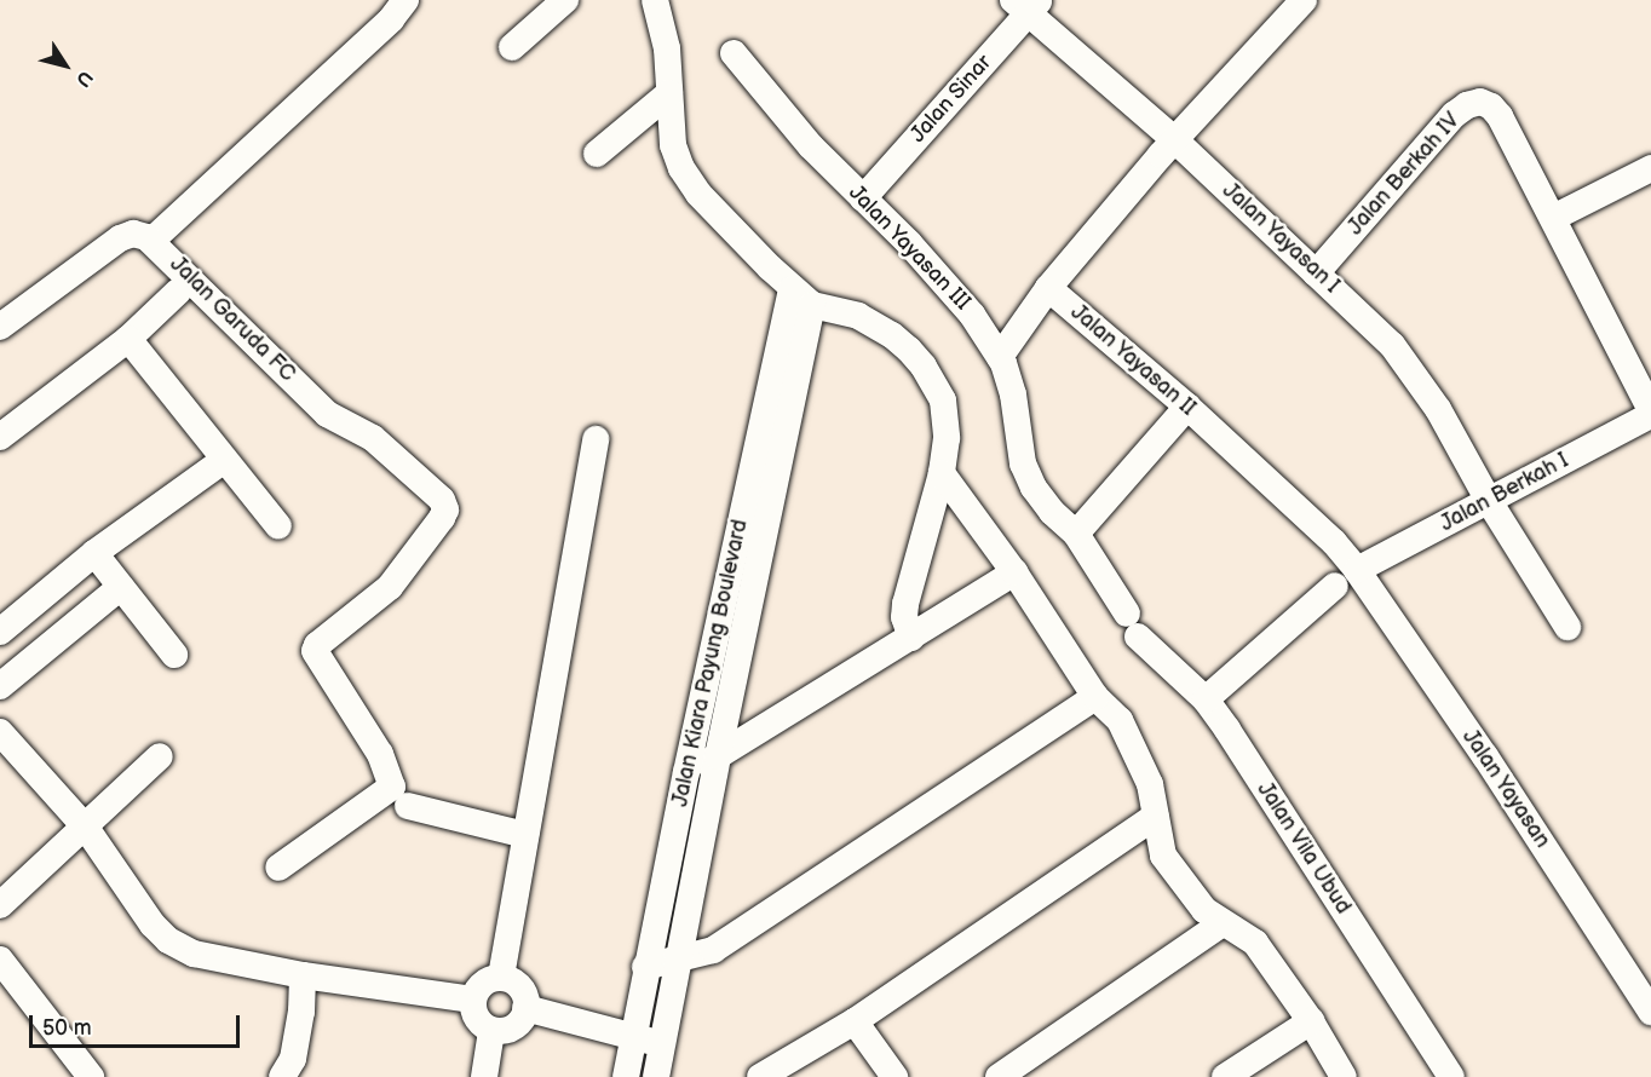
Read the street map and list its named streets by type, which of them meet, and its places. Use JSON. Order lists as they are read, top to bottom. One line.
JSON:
{"streets":{"street":["Jalan Sinar","Jalan Berkah IV","Jalan Yayasan I","Jalan Yayasan III","Jalan Garuda FC","Jalan Yayasan II","Jalan Berkah I","Jalan Kiara Payung Boulevard","Jalan Yayasan","Jalan Vila Ubud"]},"crossings":[["Jalan Sinar","Jalan Yayasan I"],["Jalan Sinar","Jalan Yayasan III"],["Jalan Berkah IV","Jalan Yayasan I"],["Jalan Yayasan I","Jalan Yayasan II"],["Jalan Yayasan I","Jalan Berkah I"],["Jalan Yayasan III","Jalan Vila Ubud"],["Jalan Yayasan II","Jalan Berkah I"],["Jalan Yayasan II","Jalan Yayasan"],["Jalan Berkah I","Jalan Yayasan"]],"scale_bar":"50 m","north":"bottom right"}
